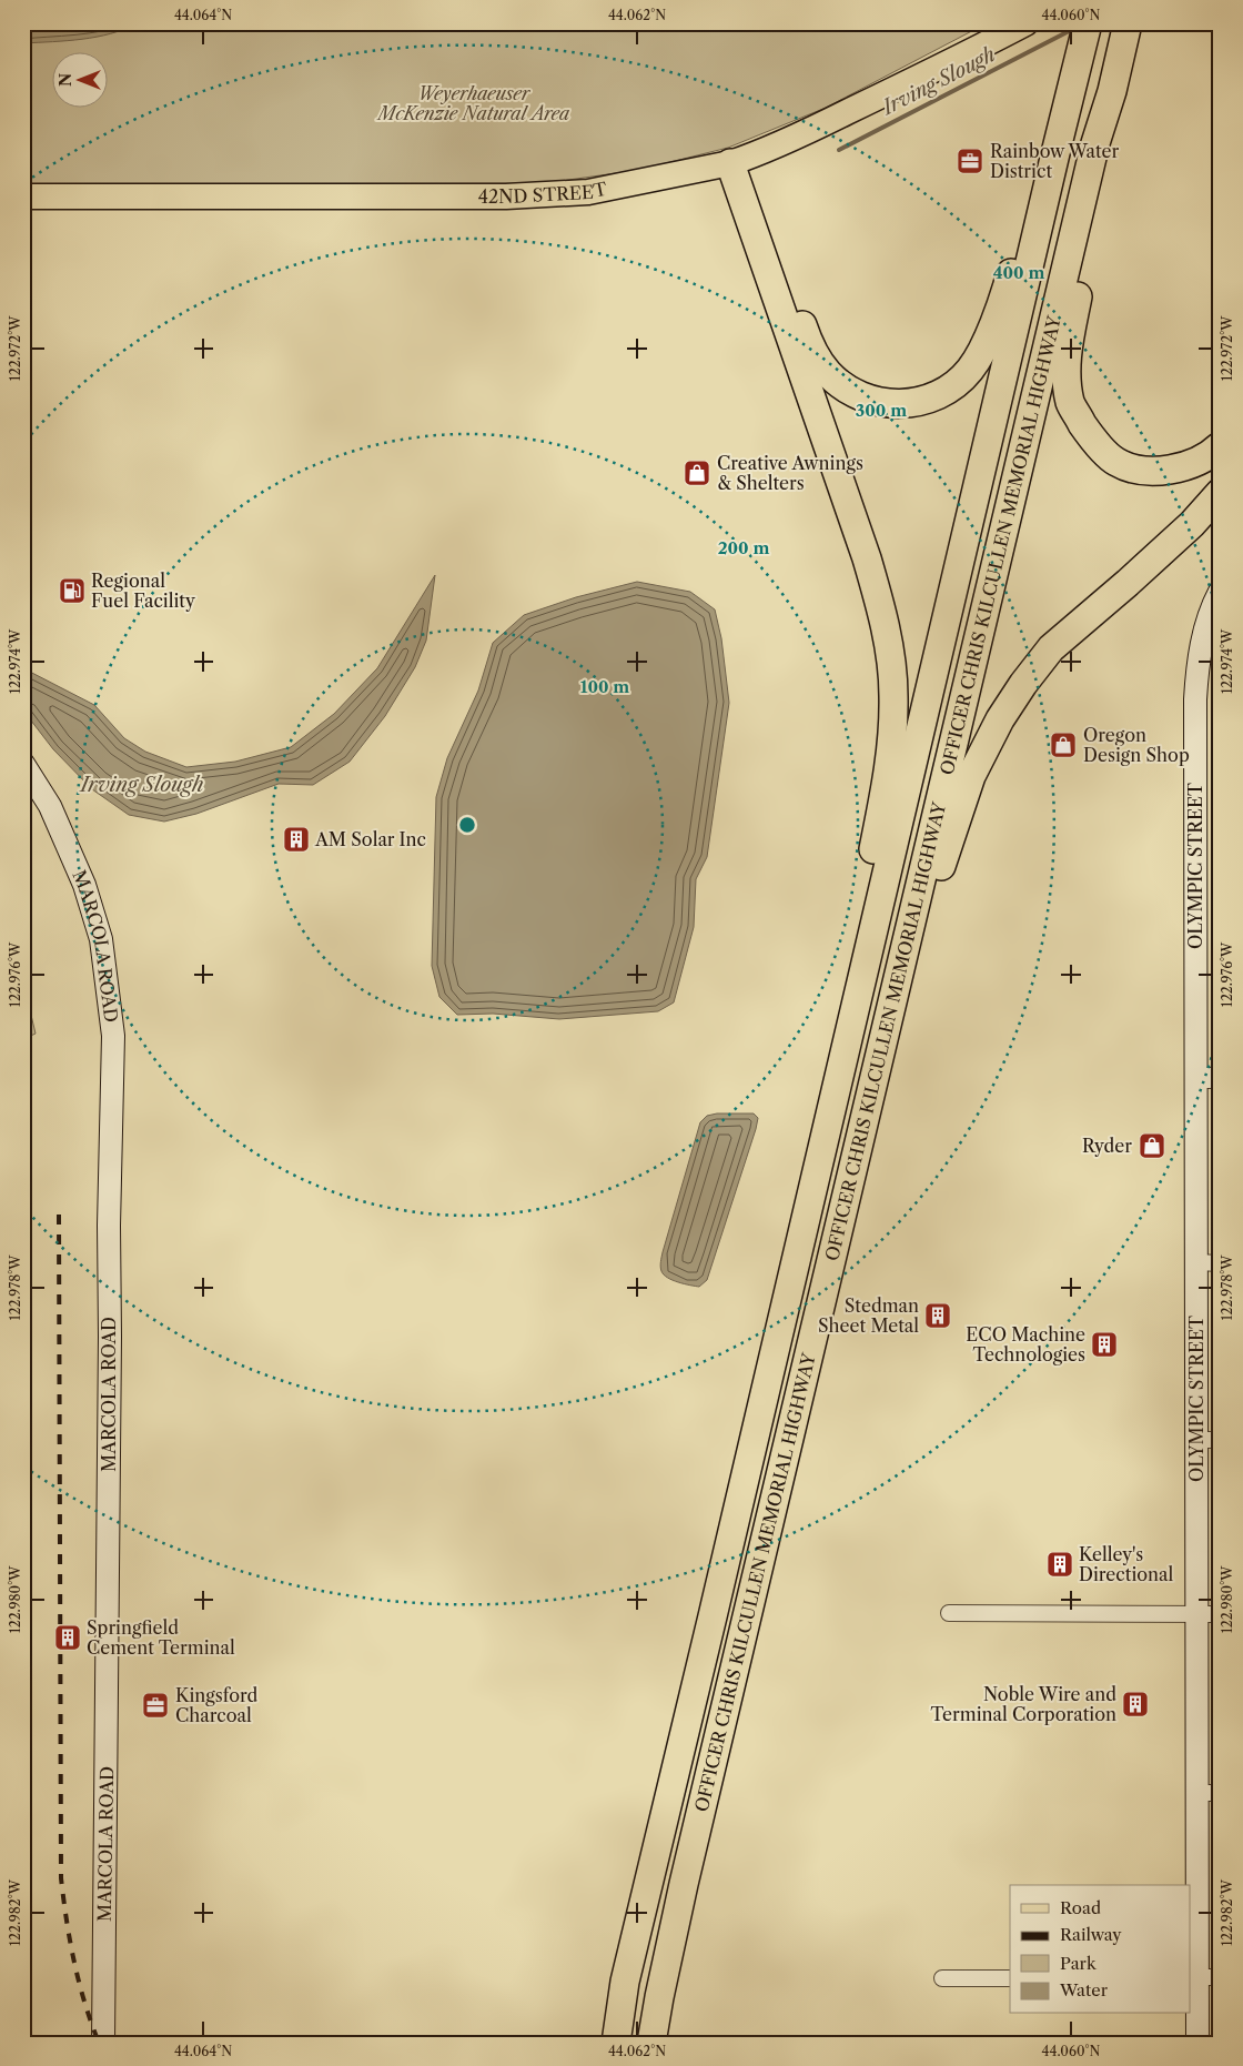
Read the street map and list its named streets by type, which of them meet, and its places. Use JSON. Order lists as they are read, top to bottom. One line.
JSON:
{"streets":{"highway":["OFFICER CHRIS KILCULLEN MEMORIAL HIGHWAY"],"main road":["42ND STREET","OLYMPIC STREET","MARCOLA ROAD"]},"water":["Irving Slough"],"parks":["Weyerhaeuser McKenzie Natural Area"],"places":{"office":["Rainbow Water District","Kingsford Charcoal"],"shop":["Creative Awnings & Shelters","Oregon Design Shop","Ryder"],"fuel station":["Regional Fuel Facility"],"building":["AM Solar Inc","Stedman Sheet Metal","ECO Machine Technologies","Kelley's Directional","Springfield Cement Terminal","Noble Wire and Terminal Corporation"]},"legend":["Road","Railway","Park","Water"],"north":"left","coordinates":["44.064°N","44.062°N","44.060°N","122.972°W","122.974°W","122.976°W","122.978°W","122.980°W","122.982°W"],"rings":["400 m","300 m","200 m","100 m"]}
